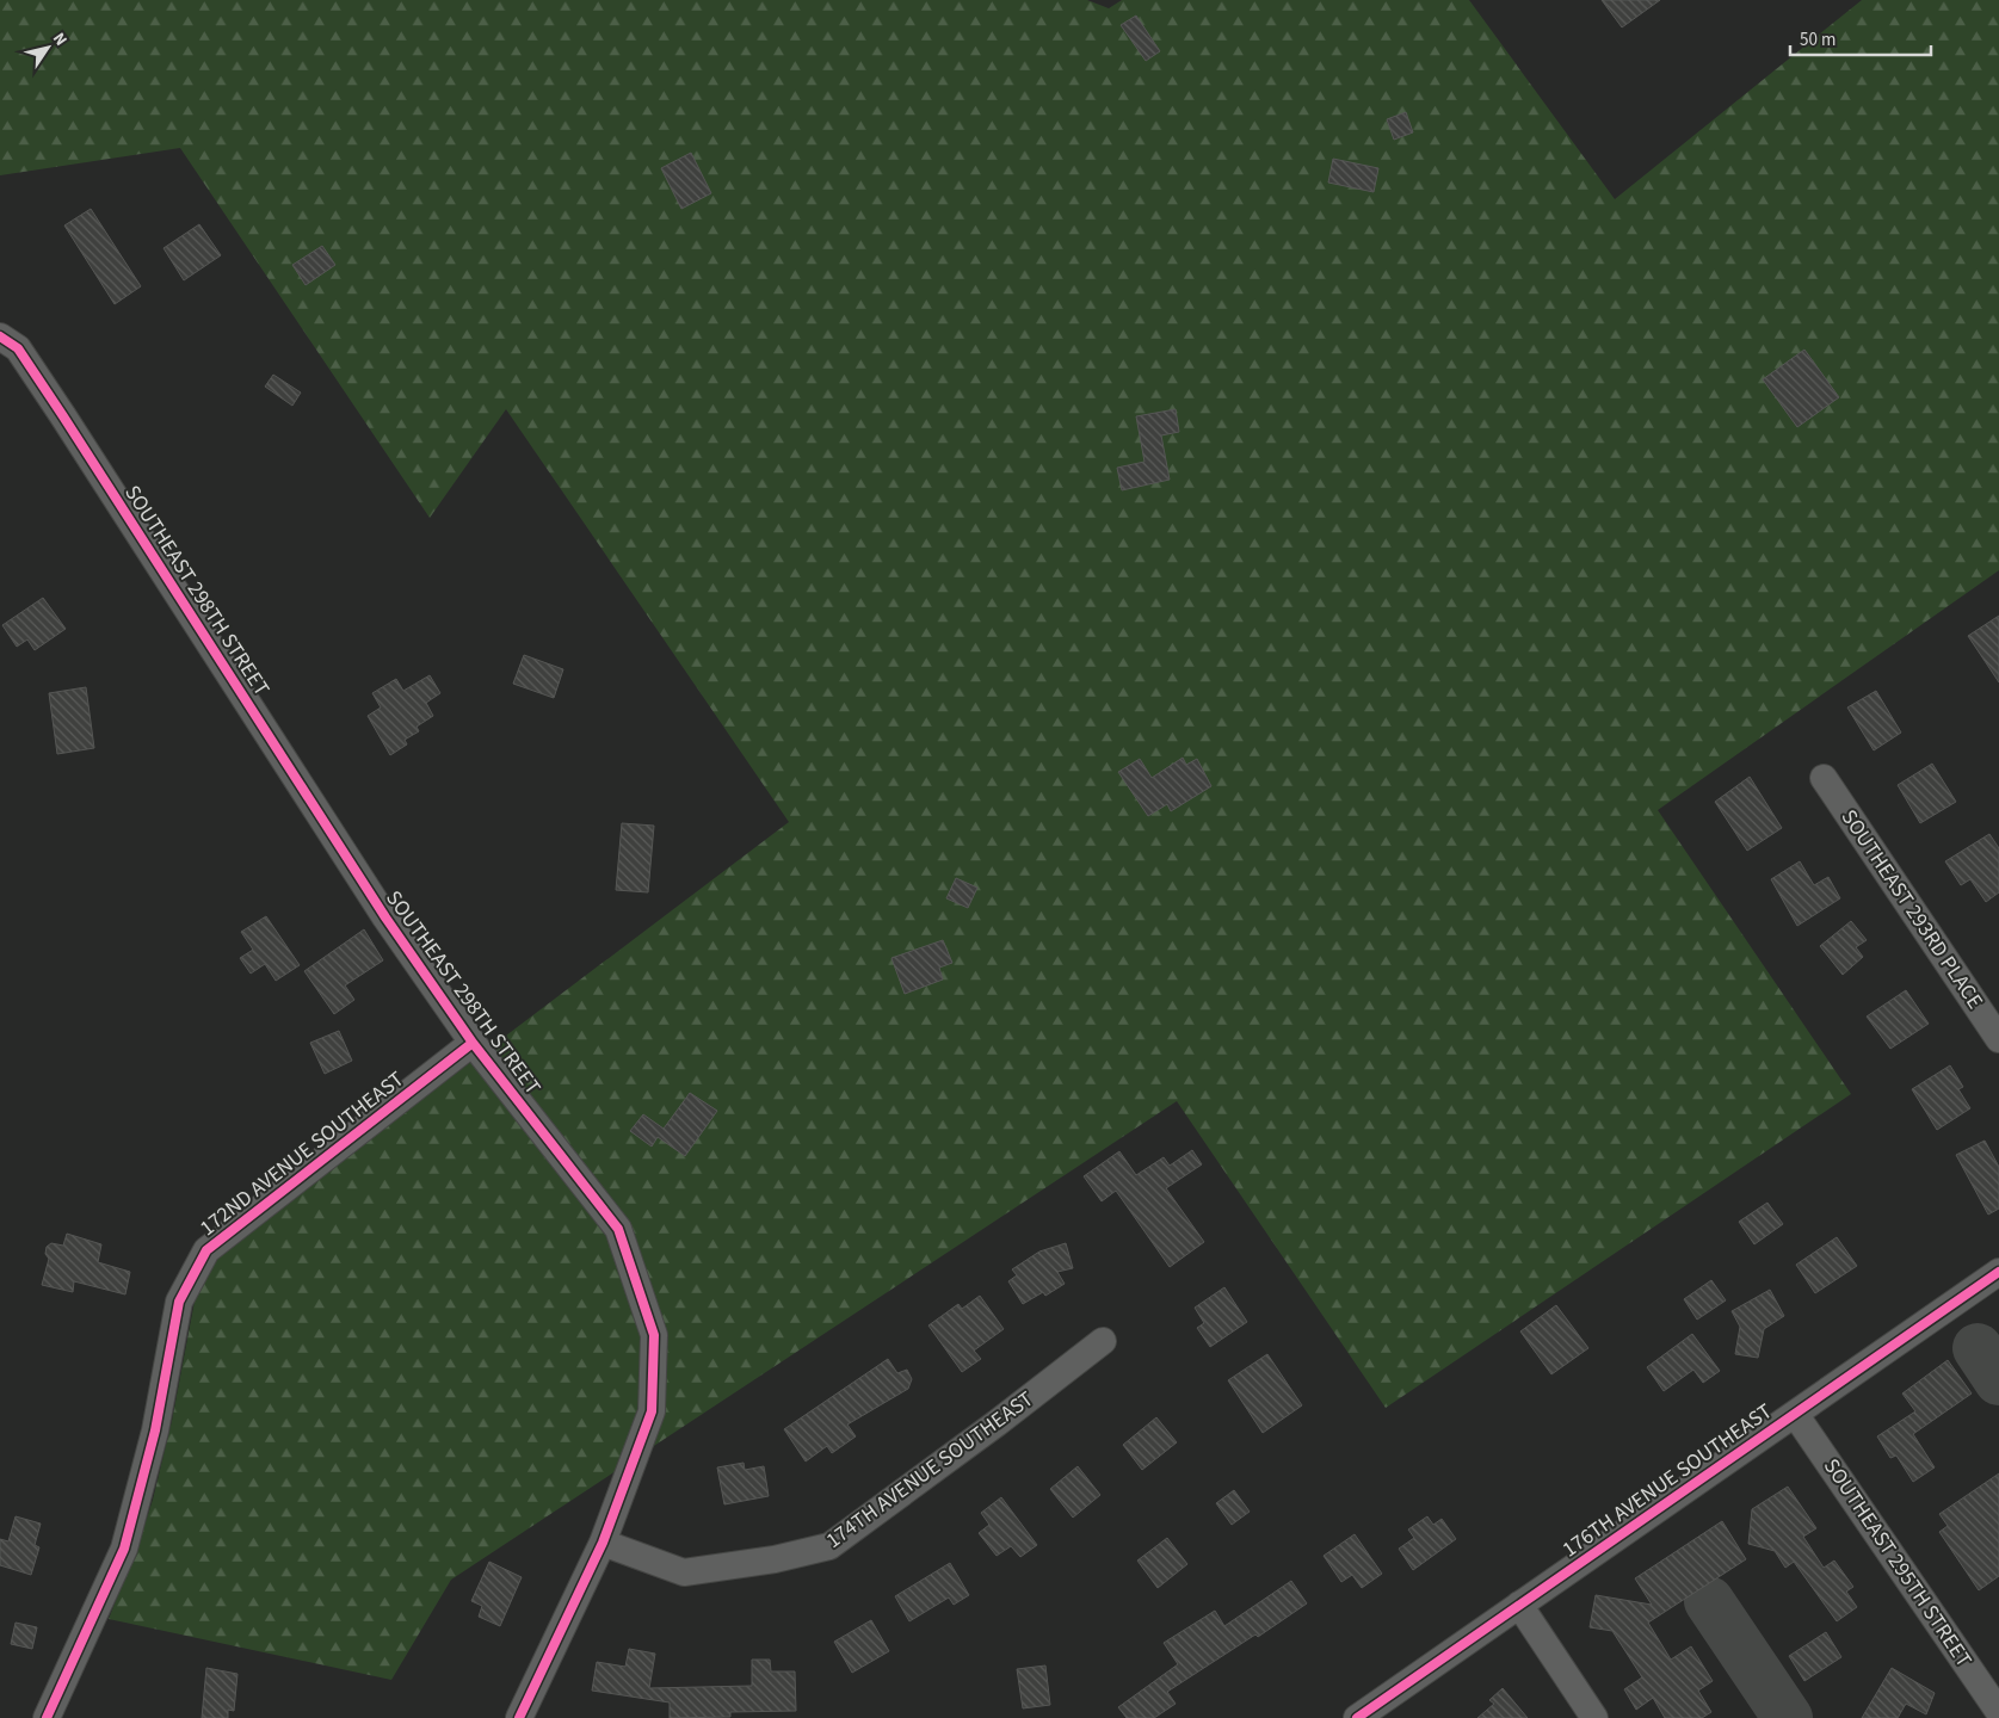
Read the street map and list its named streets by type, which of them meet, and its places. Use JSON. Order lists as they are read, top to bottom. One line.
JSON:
{"streets":{"street":["SOUTHEAST 298TH STREET","SOUTHEAST 293RD PLACE","172ND AVENUE SOUTHEAST","174TH AVENUE SOUTHEAST","176TH AVENUE SOUTHEAST","SOUTHEAST 295TH STREET"]},"crossings":[["SOUTHEAST 298TH STREET","172ND AVENUE SOUTHEAST"],["SOUTHEAST 298TH STREET","174TH AVENUE SOUTHEAST"],["176TH AVENUE SOUTHEAST","SOUTHEAST 295TH STREET"]],"scale_bar":"50 m","north":"top right"}
